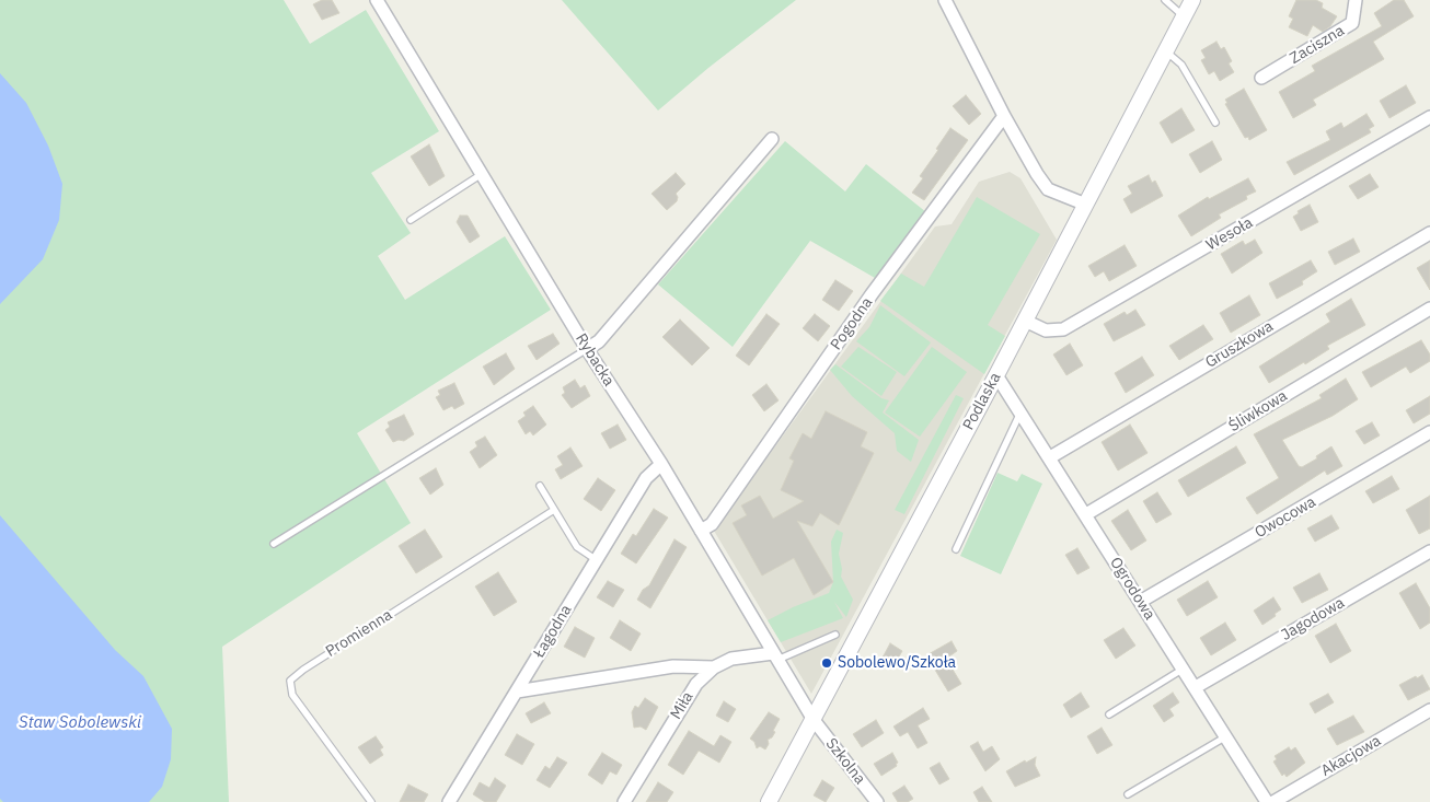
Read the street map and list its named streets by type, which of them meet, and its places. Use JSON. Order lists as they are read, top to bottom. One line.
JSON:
{"streets":{"street":["Zaciszna","Wesoła","Pogodna","Gruszkowa","Rybacka","Podlaska","Śliwkowa","Owocowa","Ogrodowa","Jagodowa","Łagodna","Miła","Akacjowa","Szkolna"],"lane":["Promienna"]},"crossings":[["Wesoła","Podlaska"],["Pogodna","Rybacka"],["Gruszkowa","Ogrodowa"],["Rybacka","Podlaska"],["Rybacka","Łagodna"],["Rybacka","Miła"],["Rybacka","Szkolna"],["Podlaska","Ogrodowa"],["Podlaska","Szkolna"],["Śliwkowa","Ogrodowa"],["Owocowa","Ogrodowa"],["Ogrodowa","Jagodowa"]],"water":["Staw Sobolewski"],"places":["Sobolewo/Szkoła"]}
